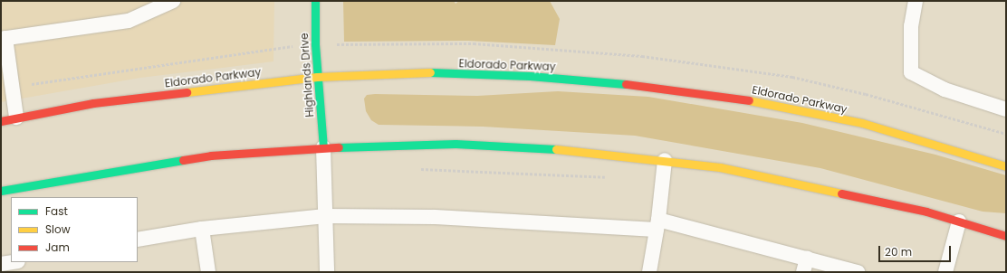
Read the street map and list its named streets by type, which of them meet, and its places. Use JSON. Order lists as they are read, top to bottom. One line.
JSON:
{"streets":{"main road":["Eldorado Parkway","Highlands Drive"]},"crossings":[["Eldorado Parkway","Highlands Drive"]],"legend":["Fast","Slow","Jam"],"scale_bar":"20 m"}
